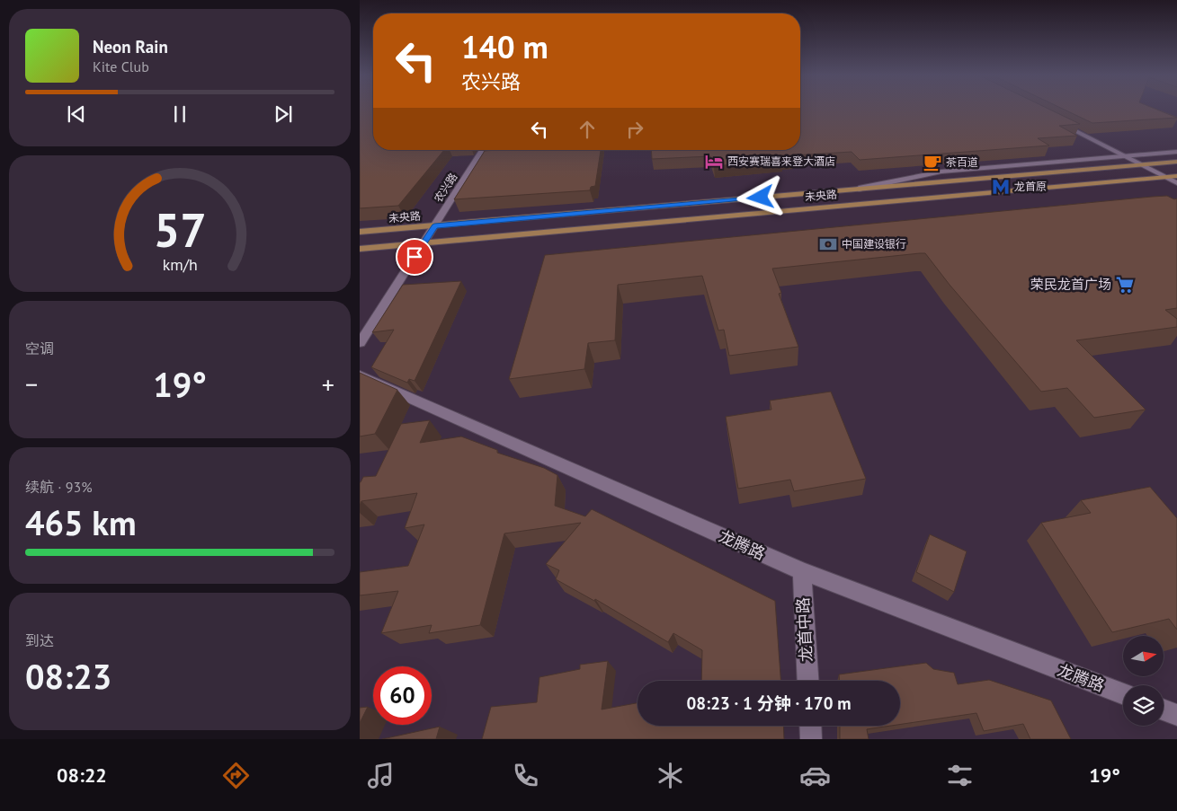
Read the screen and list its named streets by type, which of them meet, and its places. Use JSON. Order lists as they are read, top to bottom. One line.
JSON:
{"streets":{"main road":["未央路"],"street":["农兴路","龙腾路","龙首中路"]},"crossings":[["农兴路","未央路"],["龙腾路","龙首中路"]],"places":{"hotel":["西安赛瑞喜来登大酒店"],"cafe":["茶百道"],"metro station":["龙首原"],"bank":["中国建设银行"],"supermarket":["荣民龙首广场"]},"north":"right","page":{"turn":["140 m","农兴路"],"song":["Neon Rain","Kite Club"],"tile":["空调",["续航 · 93%","465 km"],["到达","08:23"]],"heat":["−","19°","+"],"limit":"60","trip":"08:23 · 1 分钟 · 170 m","tabs":["08:22","19°"],"gauge":["57","km/h"]}}
